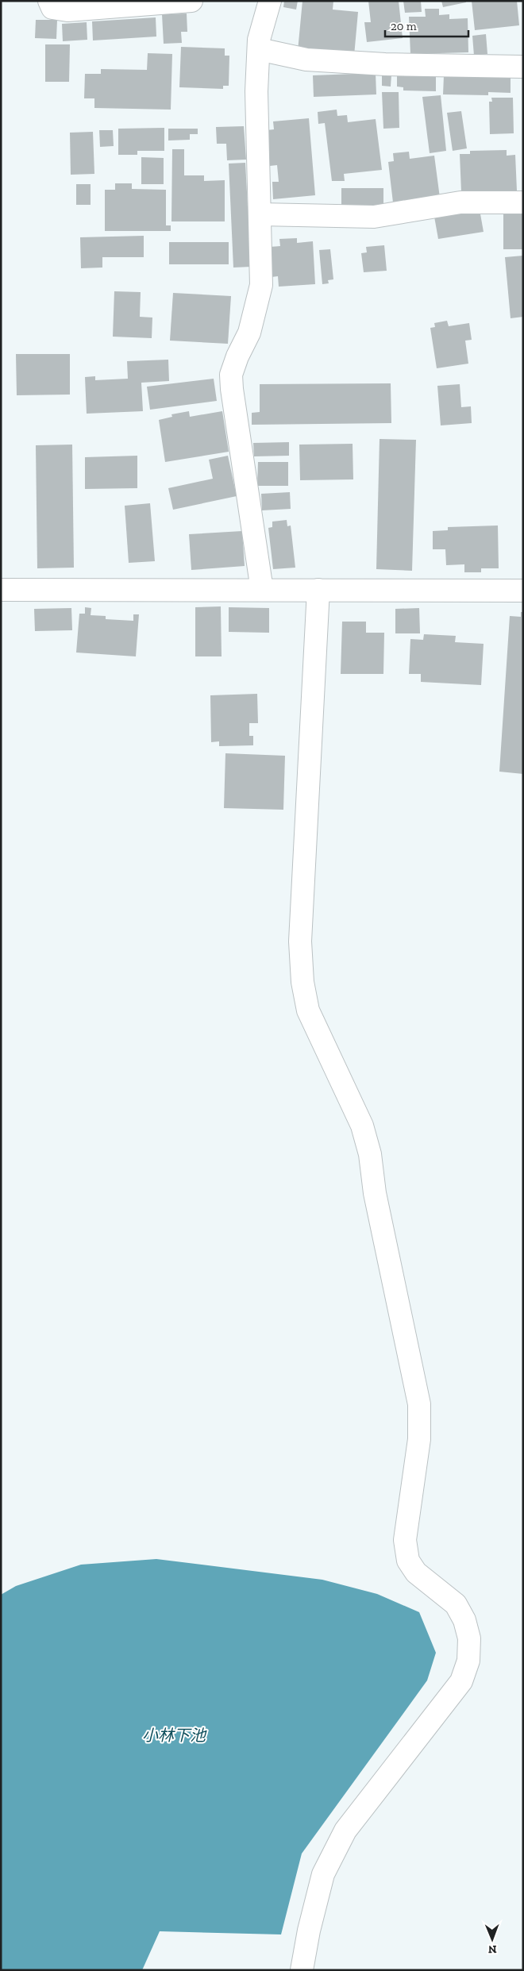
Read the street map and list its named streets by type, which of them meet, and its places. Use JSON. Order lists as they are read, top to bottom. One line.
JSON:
{"water":["小林下池"],"scale_bar":"20 m","north":"bottom"}
